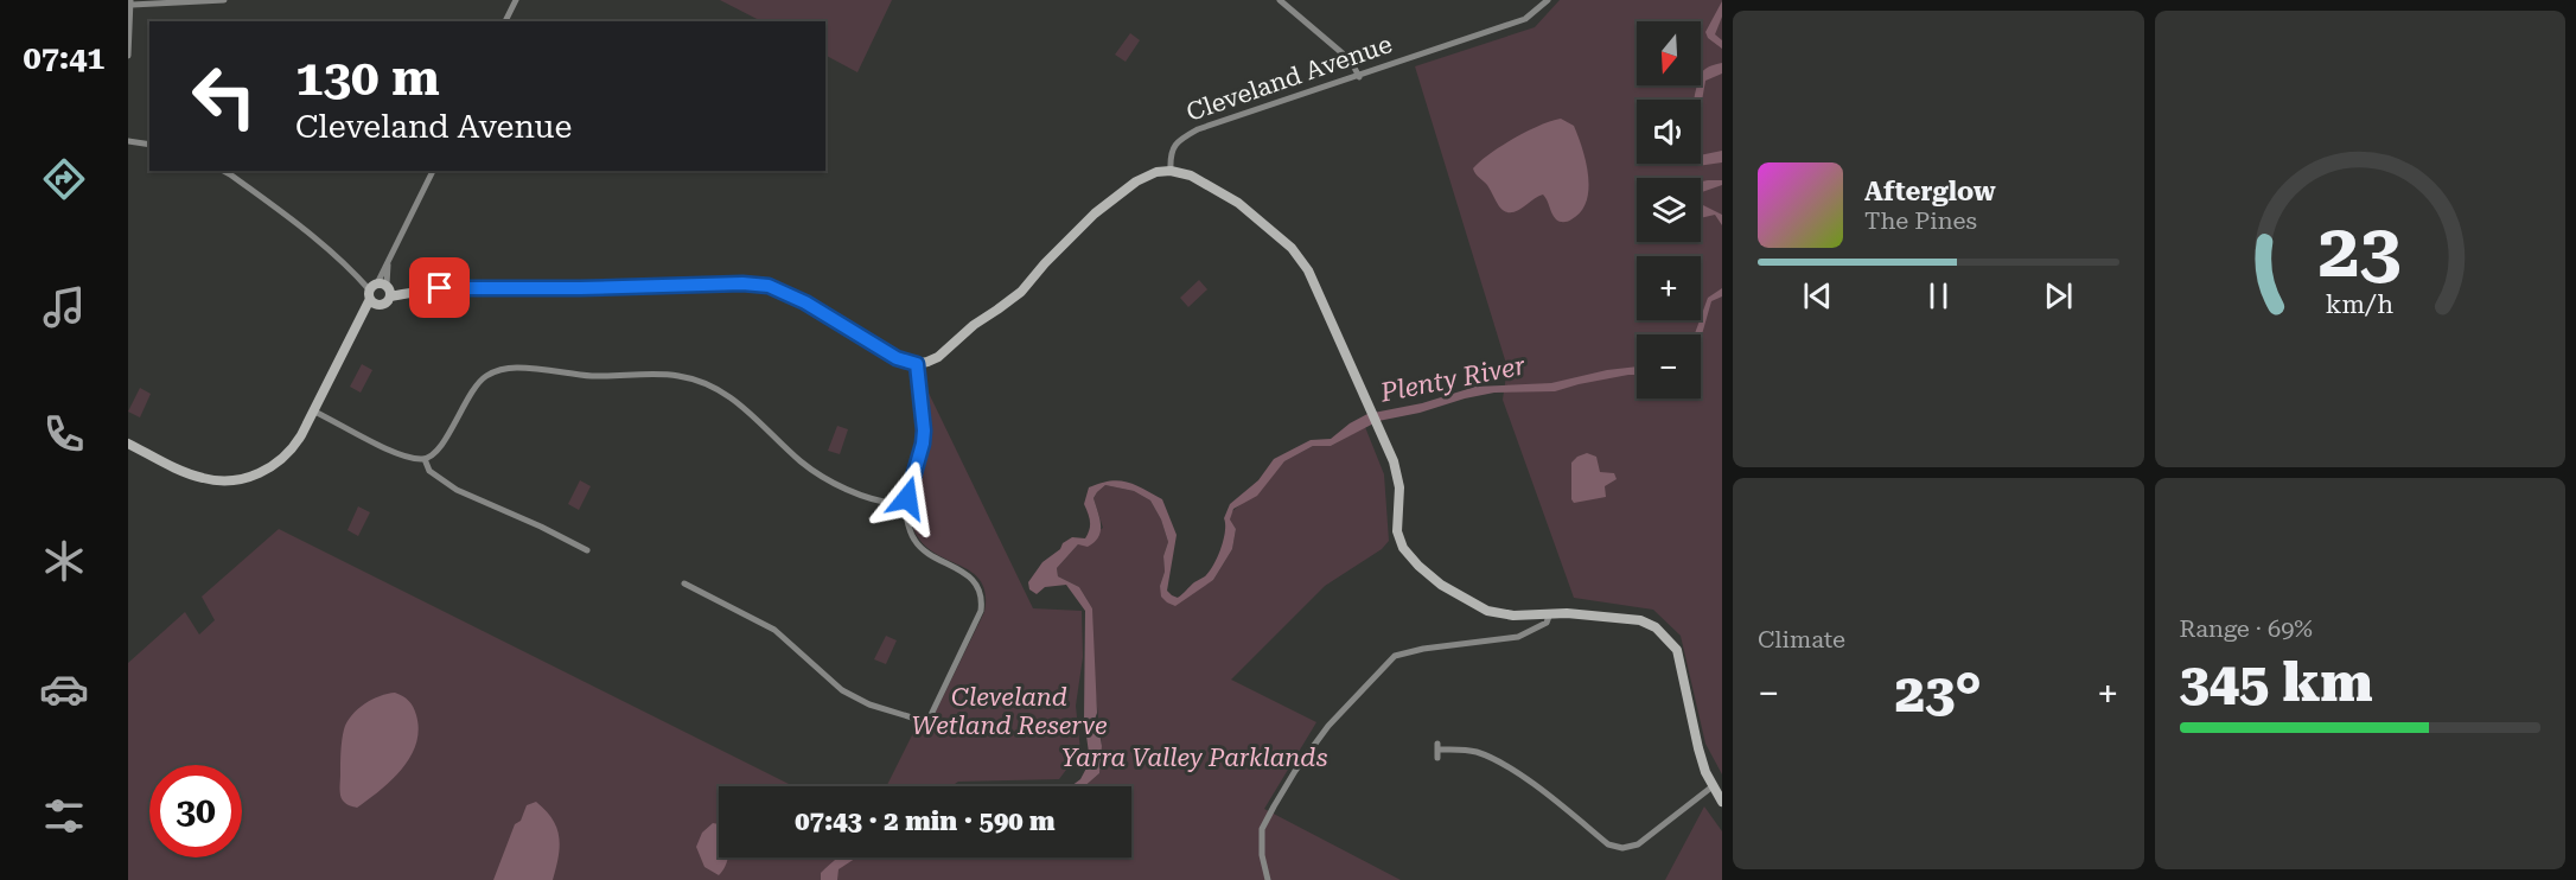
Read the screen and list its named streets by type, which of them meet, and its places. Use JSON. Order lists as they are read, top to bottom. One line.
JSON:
{"streets":{"street":["Cleveland Avenue"]},"water":["Plenty River"],"parks":["Cleveland Wetland Reserve","Yarra Valley Parklands"],"north":"bottom","page":{"tabs":"07:41","map_buttons":["+","−"],"turn":["130 m","Cleveland Avenue"],"song":["Afterglow","The Pines"],"tile":["Climate",["Range · 69%","345 km"]],"heat":["−","23°","+"],"limit":"30","trip":"07:43 · 2 min · 590 m","gauge":["23","km/h"]}}
